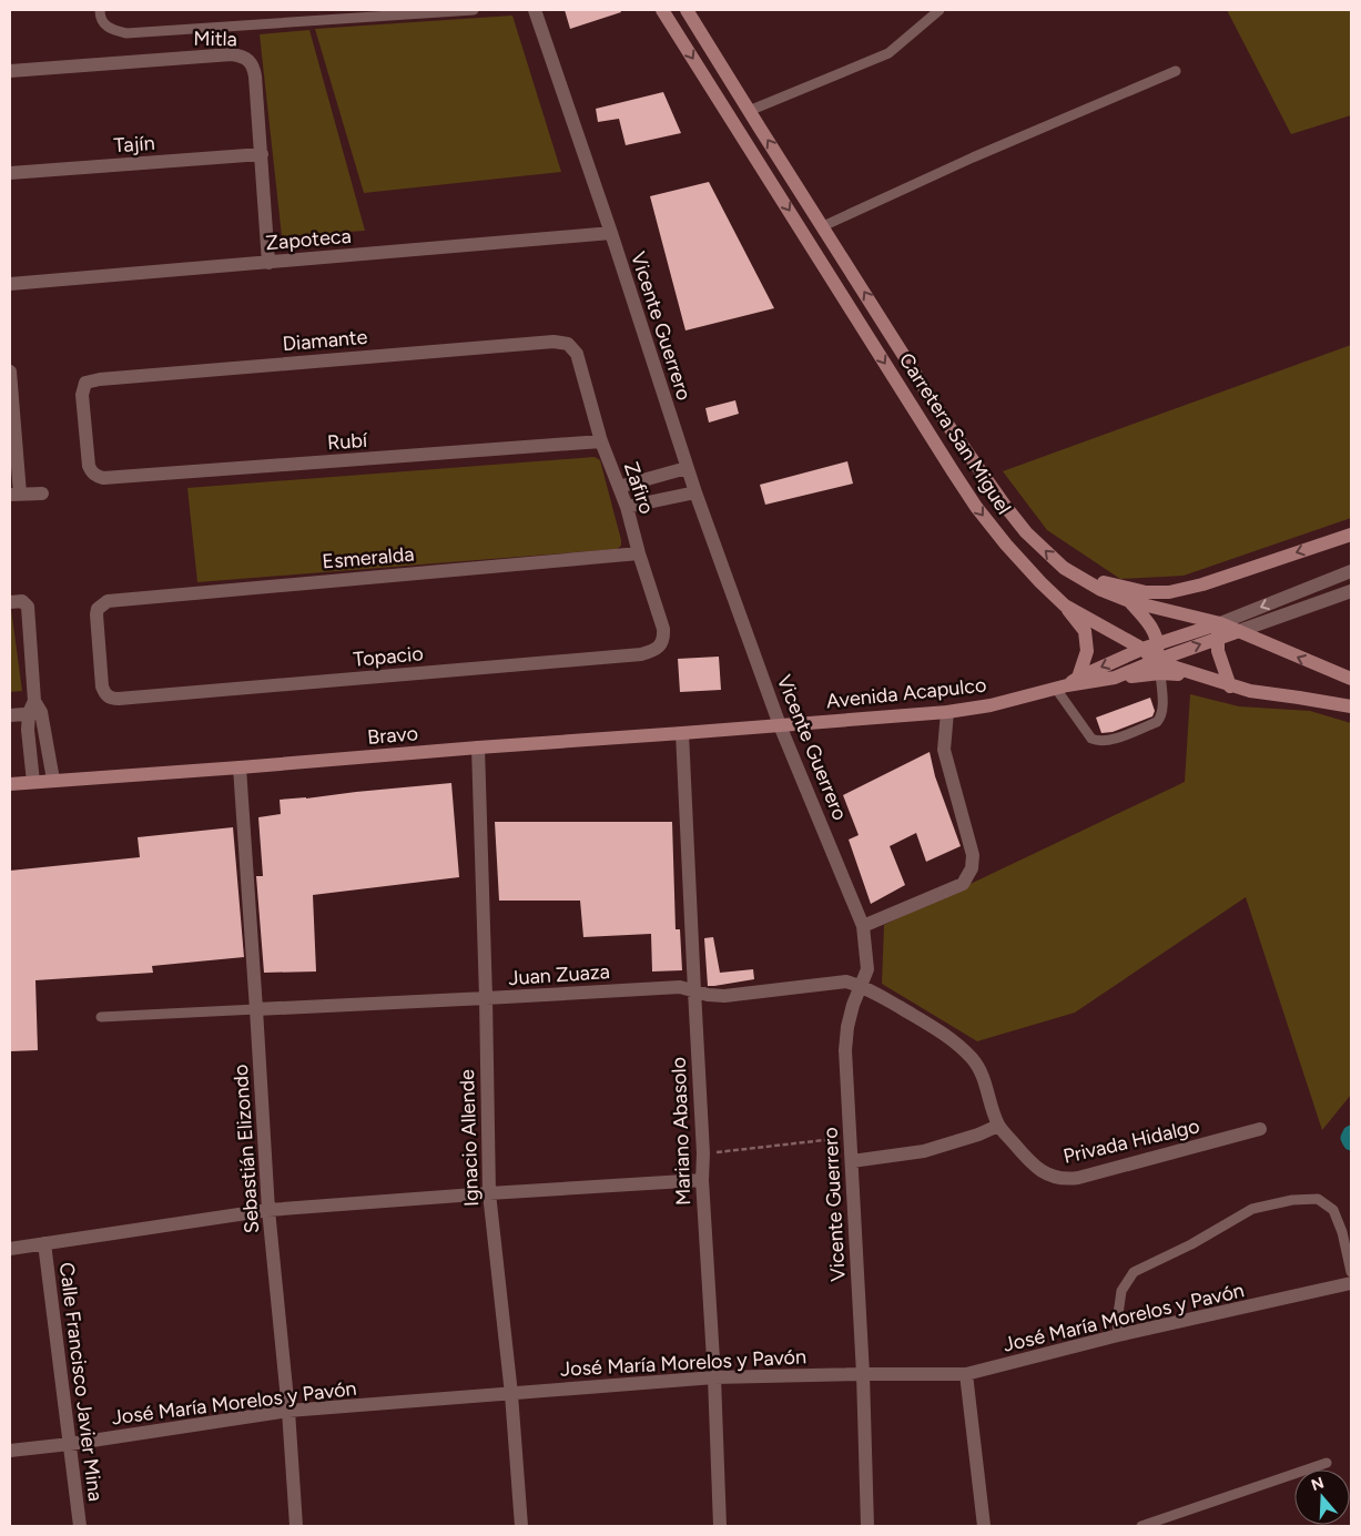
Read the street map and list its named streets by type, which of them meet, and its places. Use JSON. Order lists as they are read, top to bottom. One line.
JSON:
{"streets":{"main road":["Carretera San Miguel","Avenida Acapulco","Bravo"],"street":["Mitla","Tajín","Zapoteca","Vicente Guerrero","Diamante","Rubí","Zafiro","Esmeralda","Topacio","Juan Zuaza","Mariano Abasolo","Ignacio Allende","Privada Hidalgo","Sebastián Elizondo","José María Morelos y Pavón","Calle Francisco Javier Mina"]},"crossings":[["Mitla","Tajín"],["Mitla","Zapoteca"],["Zapoteca","Vicente Guerrero"],["Vicente Guerrero","Avenida Acapulco"],["Vicente Guerrero","Bravo"],["Vicente Guerrero","Juan Zuaza"],["Vicente Guerrero","José María Morelos y Pavón"],["Diamante","Rubí"],["Diamante","Zafiro"],["Carretera San Miguel","Avenida Acapulco"],["Rubí","Zafiro"],["Zafiro","Esmeralda"],["Zafiro","Topacio"],["Esmeralda","Topacio"],["Avenida Acapulco","Bravo"],["Bravo","Mariano Abasolo"],["Bravo","Ignacio Allende"],["Bravo","Sebastián Elizondo"],["Juan Zuaza","Mariano Abasolo"],["Juan Zuaza","Ignacio Allende"],["Juan Zuaza","Sebastián Elizondo"],["Mariano Abasolo","José María Morelos y Pavón"],["Ignacio Allende","José María Morelos y Pavón"],["Sebastián Elizondo","José María Morelos y Pavón"],["José María Morelos y Pavón","Calle Francisco Javier Mina"]],"north":"top"}
